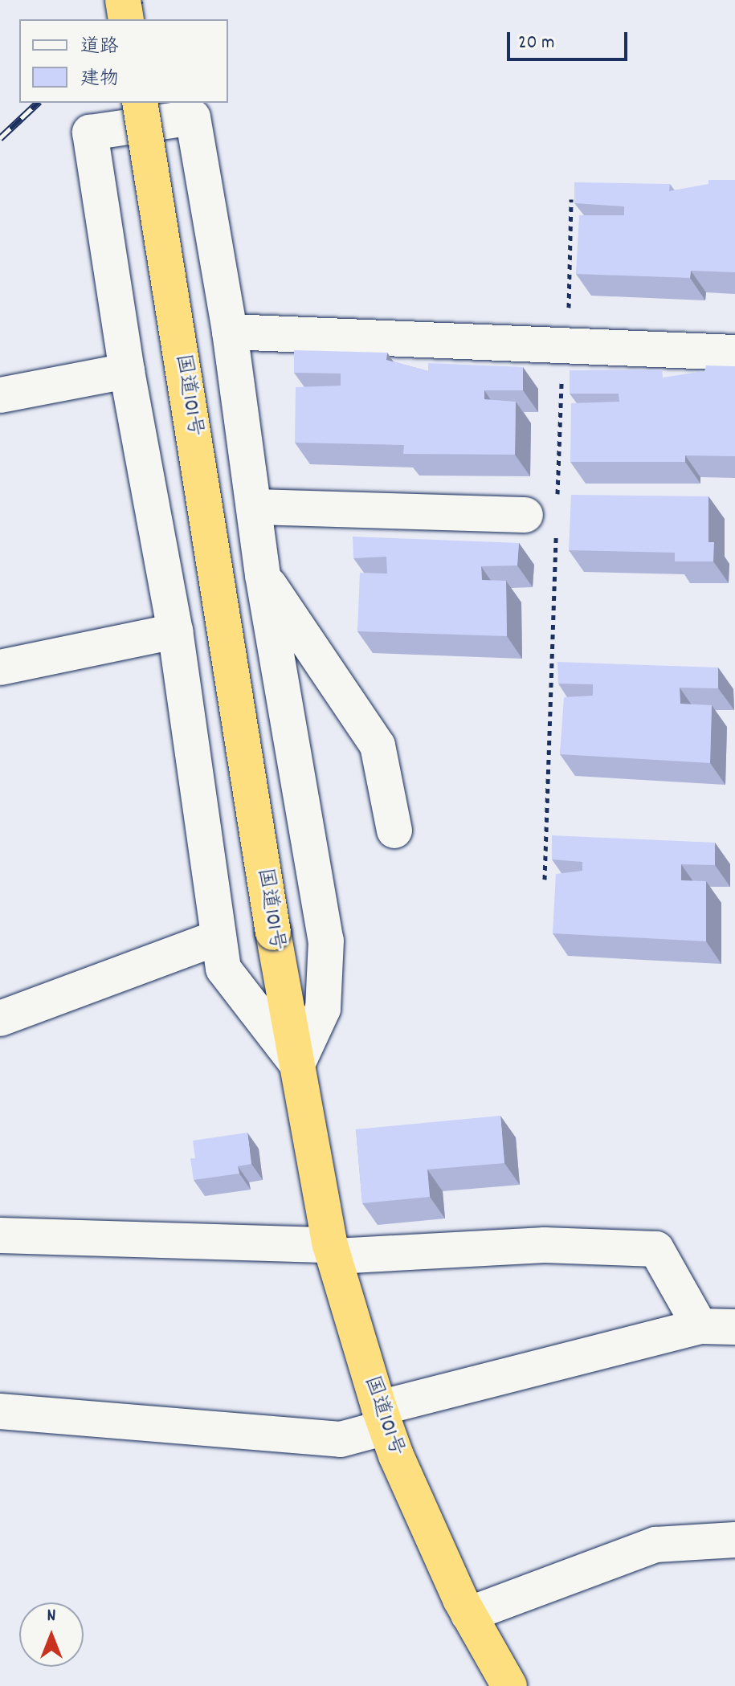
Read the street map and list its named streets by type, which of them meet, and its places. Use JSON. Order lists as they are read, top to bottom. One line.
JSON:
{"streets":{"highway":["国道101号"]},"legend":["道路","建物"],"scale_bar":"20 m","north":"top"}
